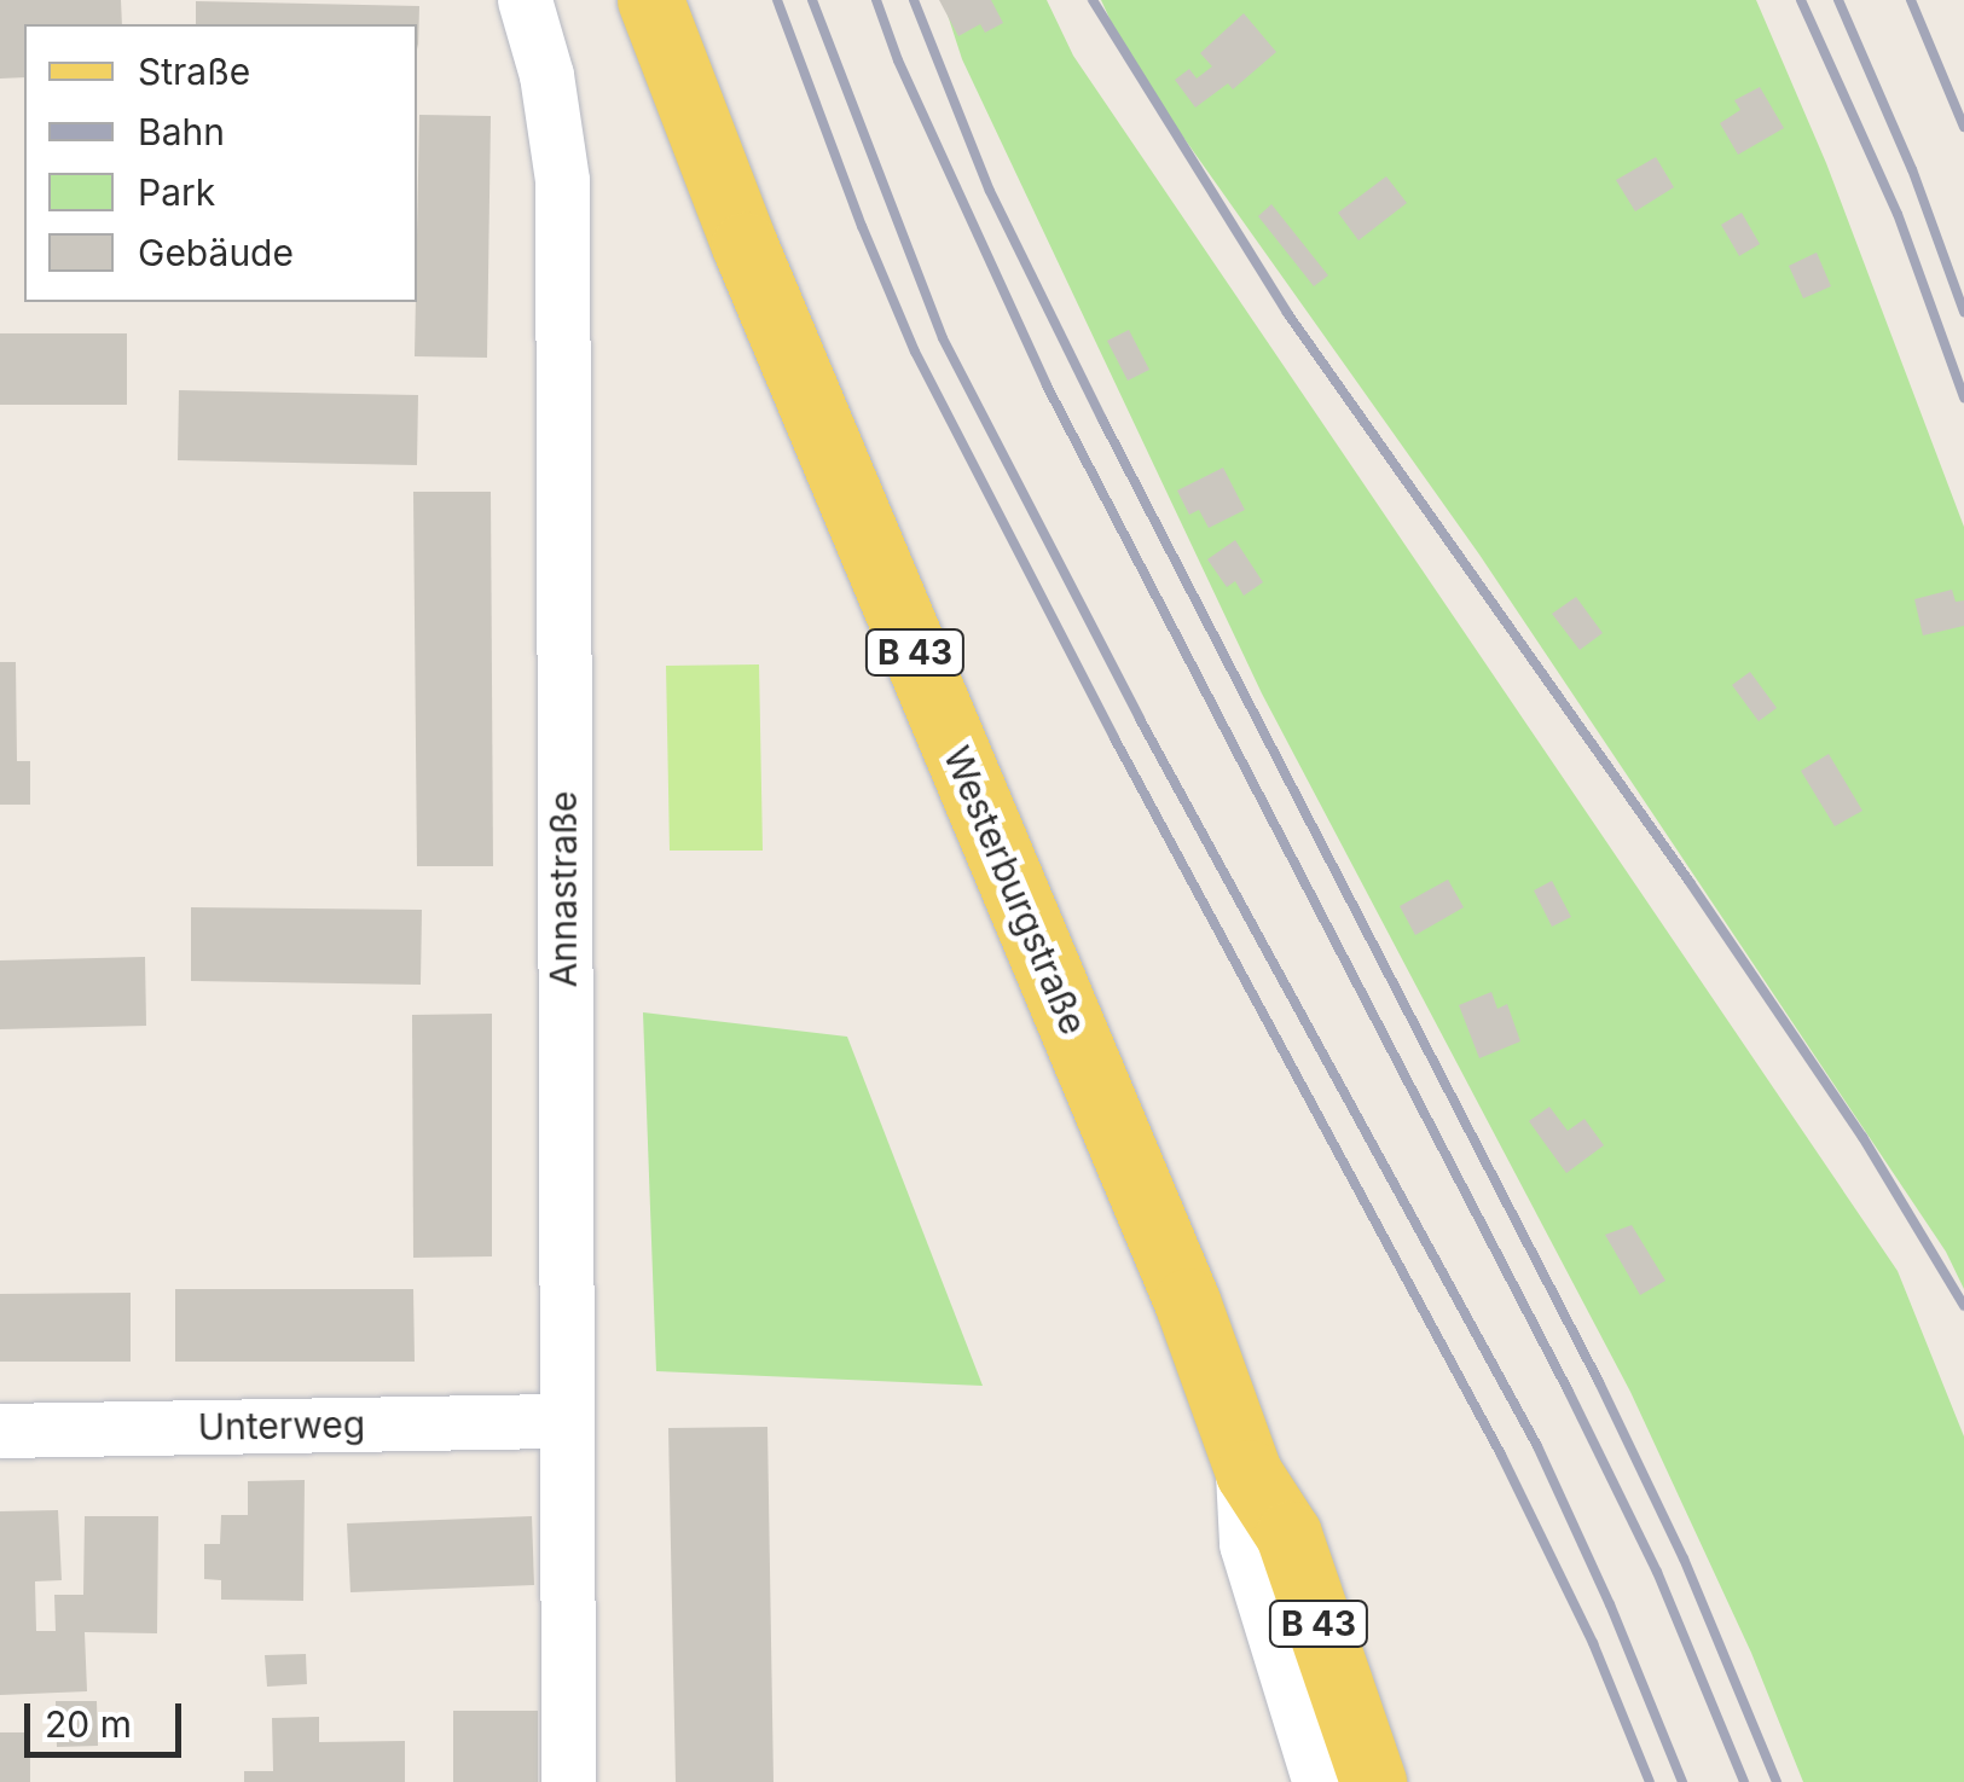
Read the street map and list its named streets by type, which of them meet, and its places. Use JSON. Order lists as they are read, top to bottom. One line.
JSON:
{"streets":{"main road":["B 43","Westerburgstraße"],"street":["Annastraße","Unterweg"]},"crossings":[["Annastraße","Unterweg"]],"legend":["Straße","Bahn","Park","Gebäude"],"scale_bar":"20 m"}
